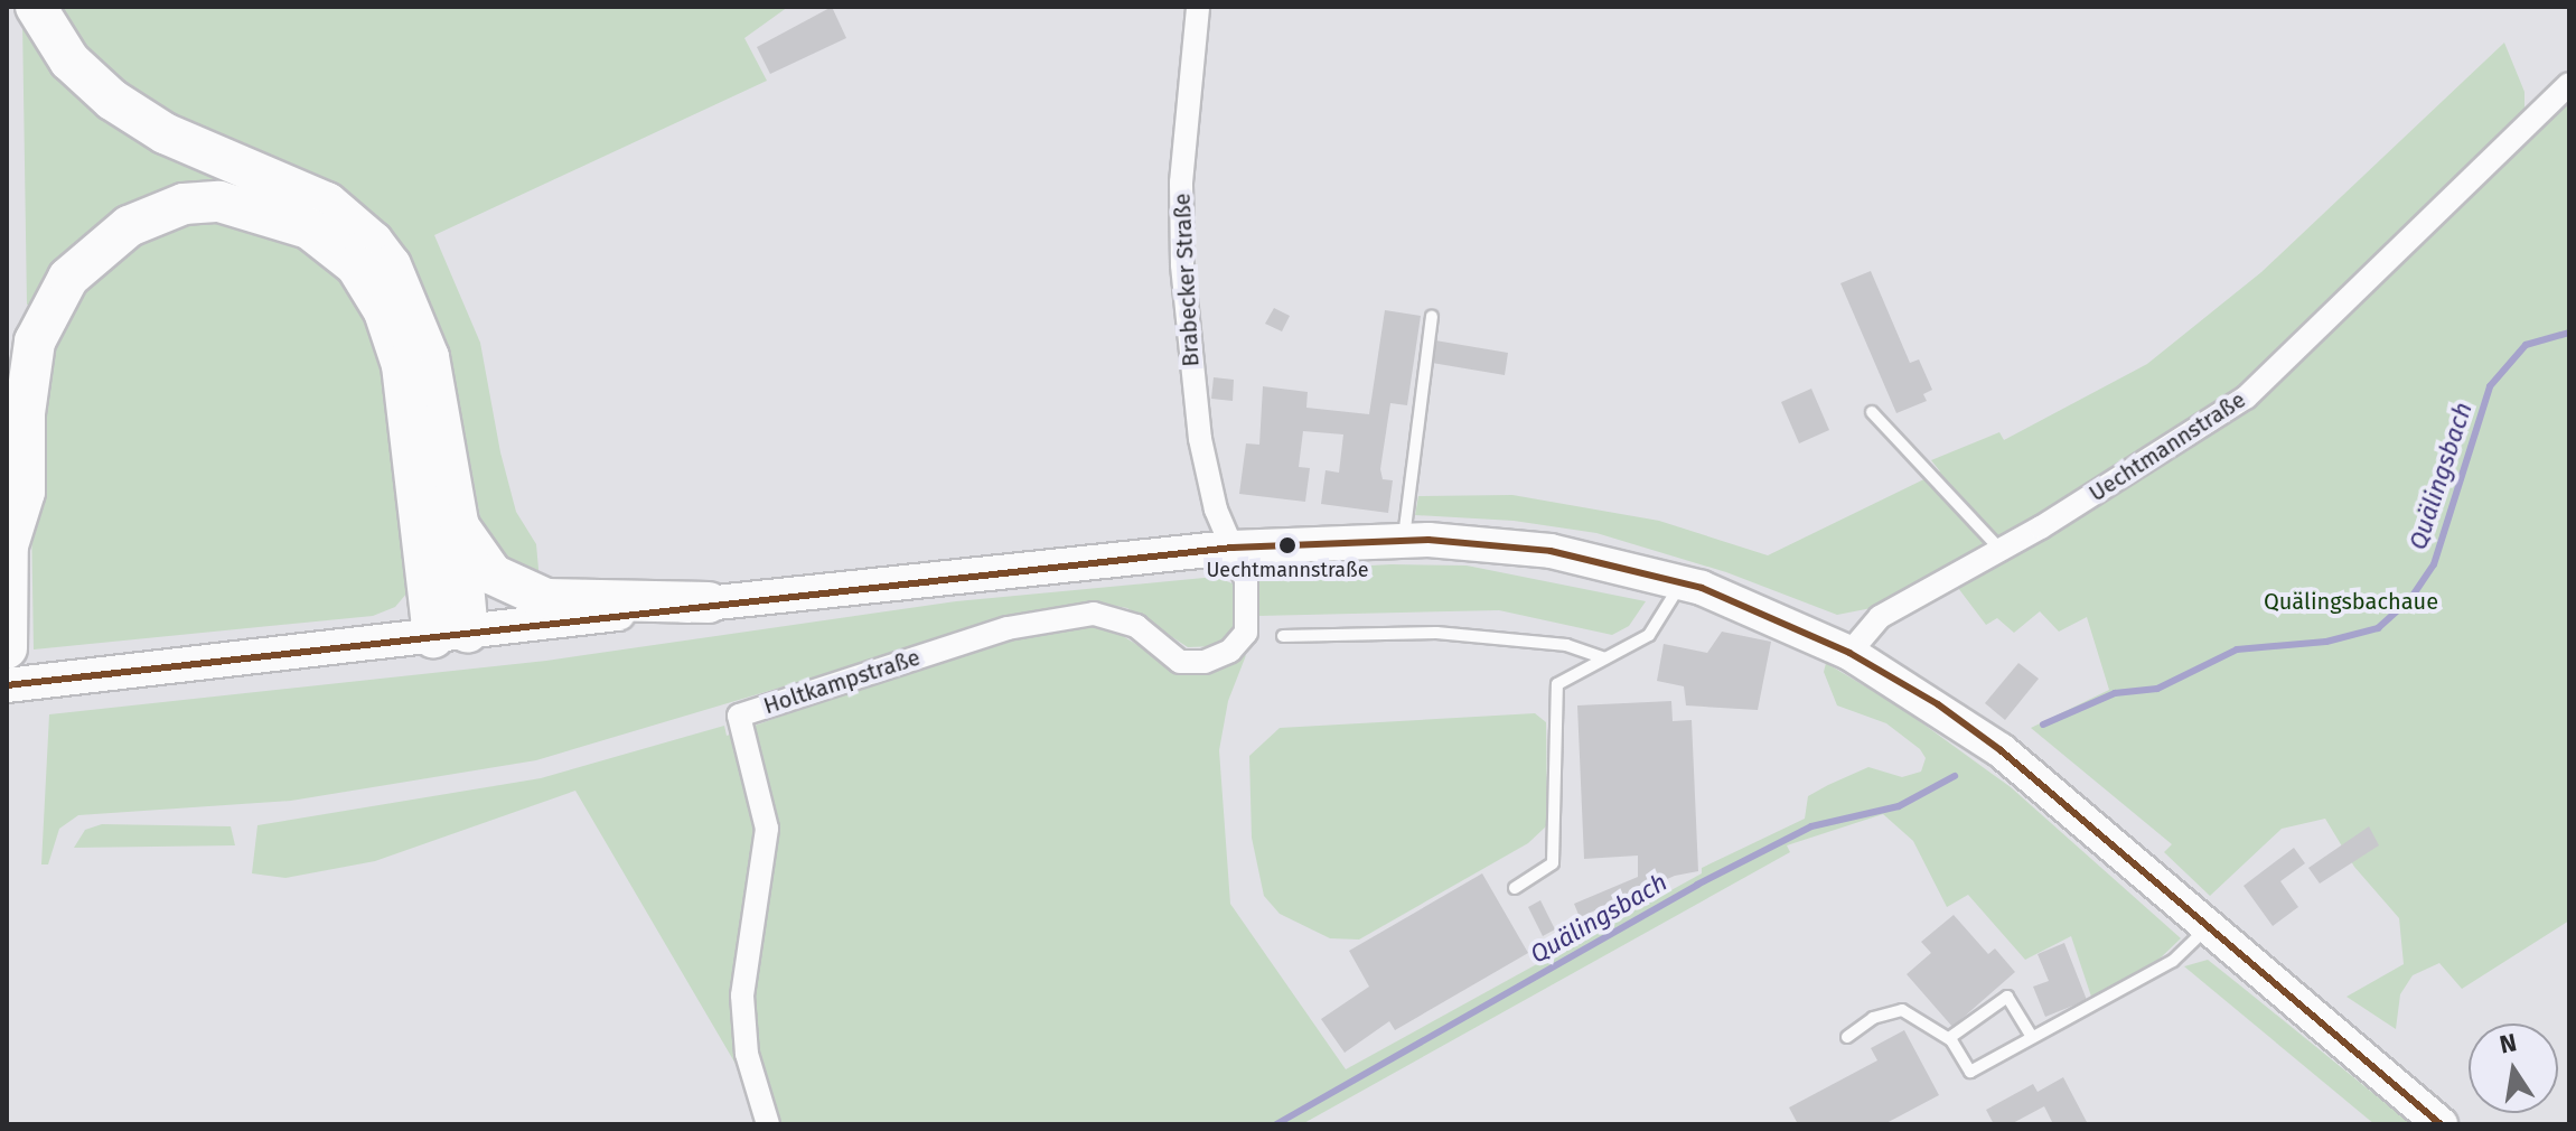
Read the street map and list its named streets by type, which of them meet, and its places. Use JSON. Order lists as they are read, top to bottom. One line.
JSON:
{"streets":{"street":["Brabecker Straße","Uechtmannstraße","Holtkampstraße"]},"crossings":[["Brabecker Straße","Holtkampstraße"]],"water":["Quälingsbach"],"parks":["Quälingsbachaue"],"places":["Uechtmannstraße"],"north":"top"}
